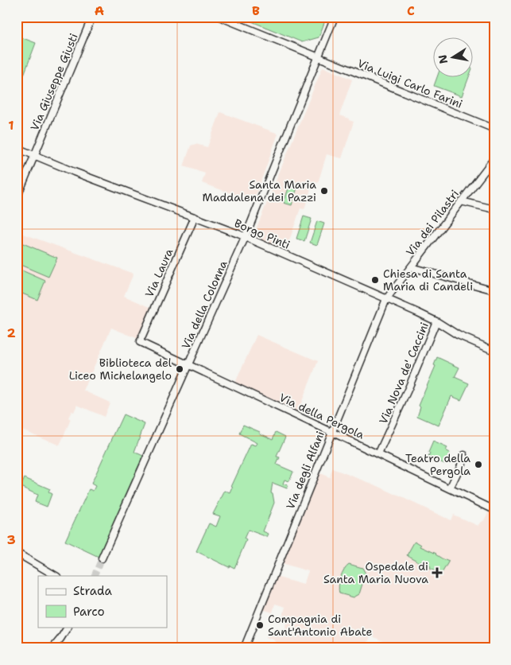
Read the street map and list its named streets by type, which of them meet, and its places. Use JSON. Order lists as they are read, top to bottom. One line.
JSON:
{"streets":{"street":["Via Giuseppe Giusti","Via Luigi Carlo Farini","Via dei Pilastri","Borgo Pinti","Via Laura","Via della Colonna","Via Nova de' Caccini","Via della Pergola","Via degli Alfani"]},"crossings":[["Via Giuseppe Giusti","Borgo Pinti"],["Via Luigi Carlo Farini","Via della Colonna"],["Via dei Pilastri","Borgo Pinti"],["Via dei Pilastri","Via degli Alfani"],["Borgo Pinti","Via Laura"],["Borgo Pinti","Via della Colonna"],["Borgo Pinti","Via Nova de' Caccini"],["Borgo Pinti","Via degli Alfani"],["Via Laura","Via della Pergola"],["Via della Colonna","Via della Pergola"],["Via Nova de' Caccini","Via della Pergola"],["Via della Pergola","Via degli Alfani"]],"places":{"other":["Santa Maria Maddalena dei Pazzi","Chiesa di Santa Maria di Candeli","Biblioteca del Liceo Michelangelo","Teatro della Pergola","Compagnia di Sant'Antonio Abate"],"health":["Ospedale di Santa Maria Nuova"]},"legend":["Strada","Parco"],"north":"left","grid":{"columns":["A","B","C"],"rows":["1","2","3"]}}
